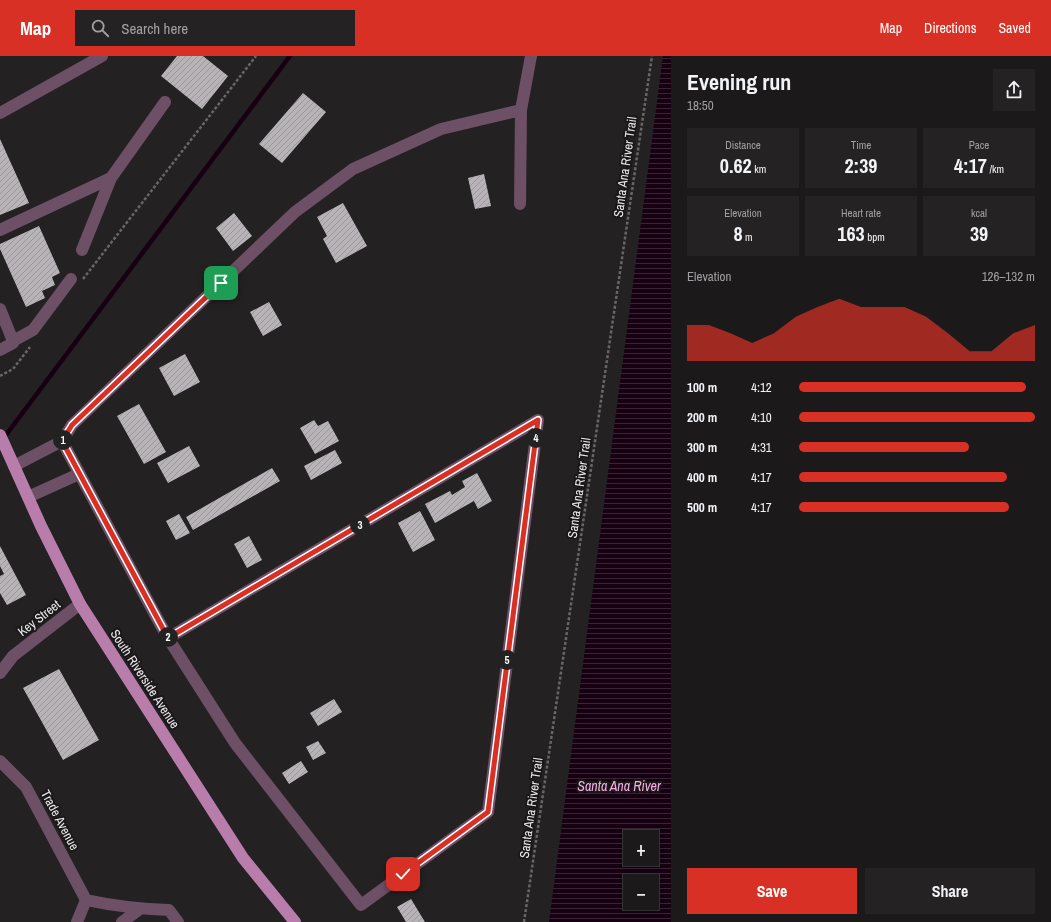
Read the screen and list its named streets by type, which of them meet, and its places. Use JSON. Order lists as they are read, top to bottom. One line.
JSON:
{"streets":{"main road":["South Riverside Avenue"],"street":["Key Street","Trade Avenue"],"path":["Santa Ana River Trail"]},"crossings":[["Key Street","South Riverside Avenue"]],"water":["Santa Ana River"],"page":{"header":"Map","search":"Search here","nav":["Map","Directions","Saved"],"heading":["Evening run","18:50"],"stats":[["Distance","0.62 km"],["Time","2:39"],["Pace","4:17 /km"],["Elevation","8 m"],["Heart rate","163 bpm"],["kcal","39"]],"chart":["Elevation","126–132 m"],"list":[{"name":"100 m","note":"4:12"},{"name":"200 m","note":"4:10"},{"name":"300 m","note":"4:31"},{"name":"400 m","note":"4:17"},{"name":"500 m","note":"4:17"}],"pins":["4","1","3","2","5"],"map_buttons":["+","−"],"buttons":["Save","Share"]}}
